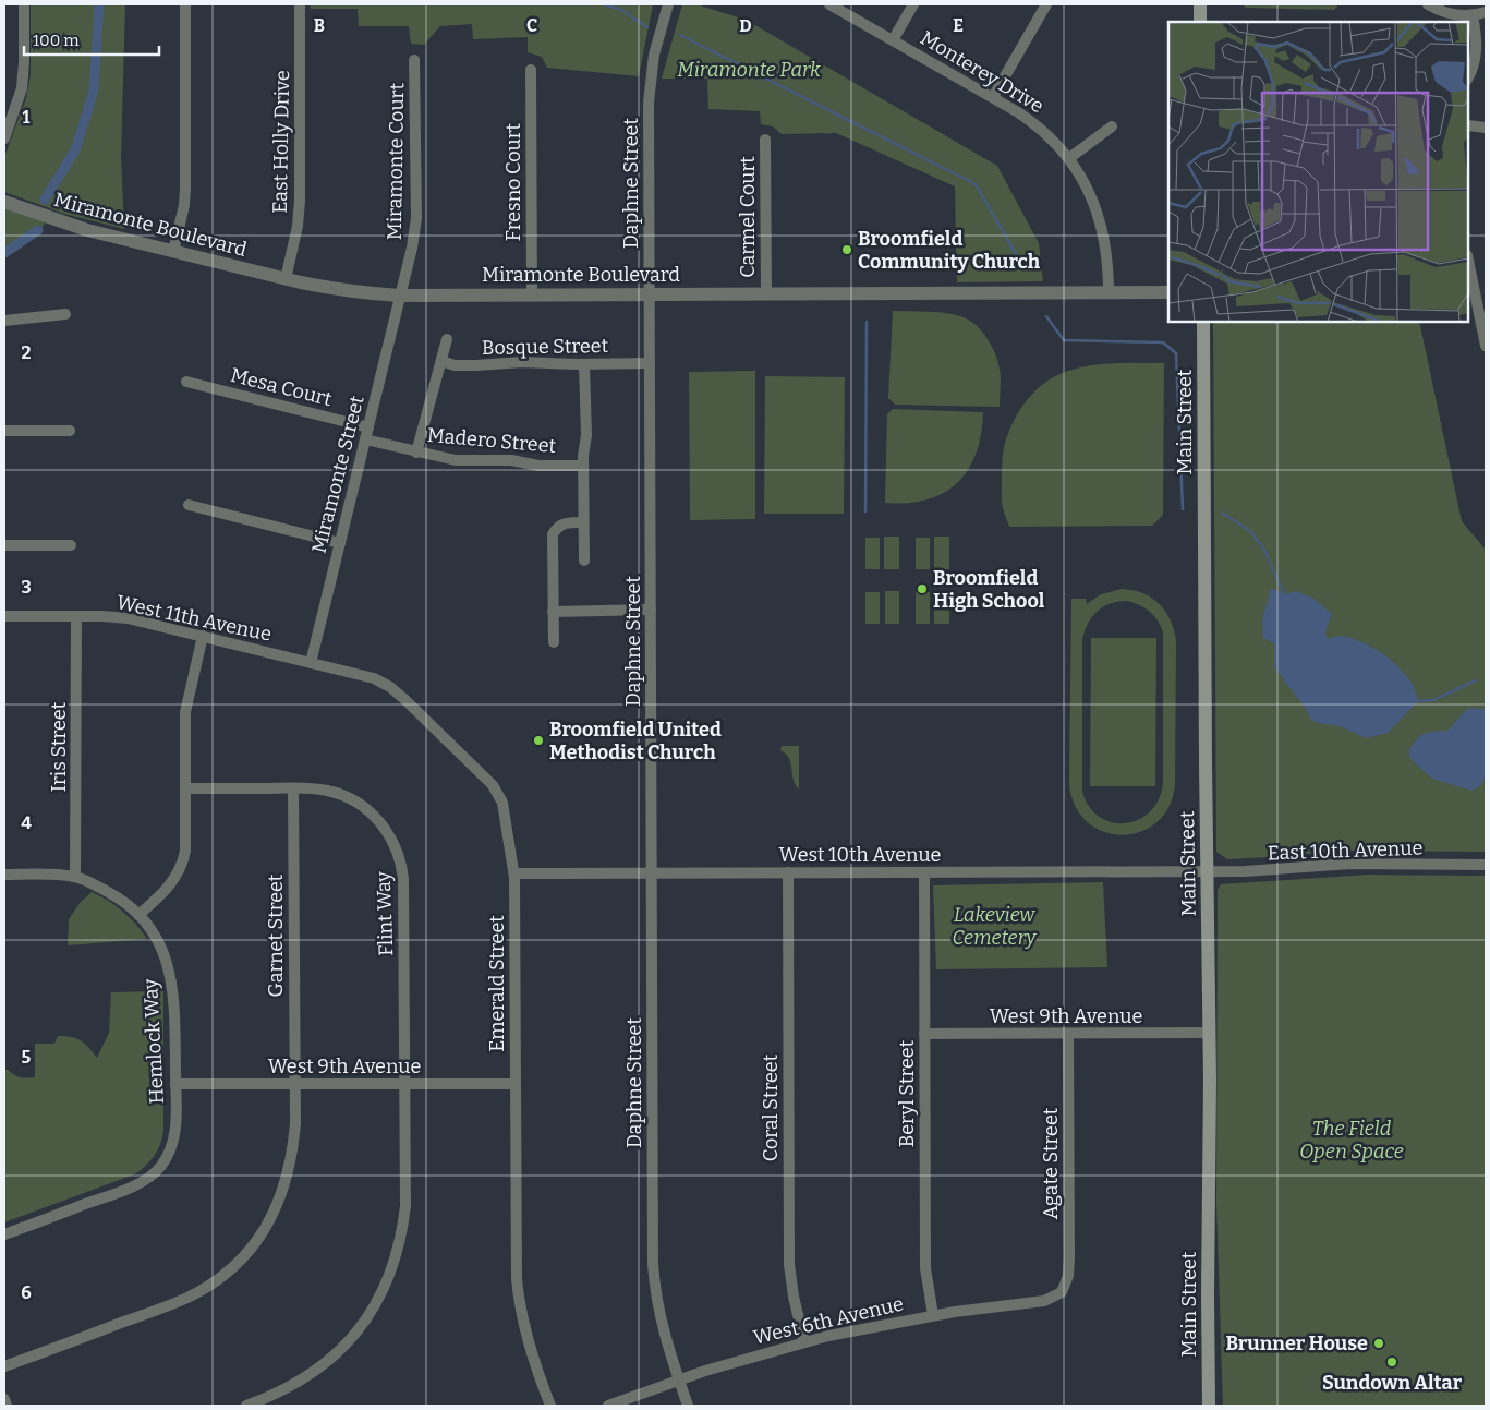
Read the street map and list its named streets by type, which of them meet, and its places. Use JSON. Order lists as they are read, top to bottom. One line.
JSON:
{"streets":{"main road":["Main Street"],"street":["Monterey Drive","East Holly Drive","Miramonte Court","Fresno Court","Daphne Street","Carmel Court","Miramonte Boulevard","Bosque Street","Mesa Court","Madero Street","Miramonte Street","West 11th Avenue","Iris Street","East 10th Avenue","West 10th Avenue","Flint Way","Garnet Street","Emerald Street","West 9th Avenue","Hemlock Way","Beryl Street","Coral Street","Agate Street","West 6th Avenue"]},"crossings":[["Monterey Drive","Miramonte Boulevard"],["East Holly Drive","Miramonte Boulevard"],["Miramonte Court","Miramonte Boulevard"],["Miramonte Court","Miramonte Street"],["Fresno Court","Miramonte Boulevard"],["Daphne Street","Miramonte Boulevard"],["Daphne Street","Bosque Street"],["Daphne Street","West 10th Avenue"],["Daphne Street","West 6th Avenue"],["Carmel Court","Miramonte Boulevard"],["Miramonte Boulevard","Miramonte Street"],["Mesa Court","Miramonte Street"],["Main Street","East 10th Avenue"],["Main Street","West 10th Avenue"],["Main Street","West 9th Avenue"],["Madero Street","Miramonte Street"],["Miramonte Street","West 11th Avenue"],["Miramonte Street","Emerald Street"],["West 11th Avenue","Iris Street"],["West 11th Avenue","Emerald Street"],["East 10th Avenue","West 10th Avenue"],["West 10th Avenue","Emerald Street"],["West 10th Avenue","Beryl Street"],["West 10th Avenue","Coral Street"],["Flint Way","Garnet Street"],["Flint Way","West 9th Avenue"],["Garnet Street","West 9th Avenue"],["Emerald Street","West 9th Avenue"],["West 9th Avenue","Hemlock Way"],["West 9th Avenue","Beryl Street"],["West 9th Avenue","Agate Street"],["Beryl Street","West 6th Avenue"],["Coral Street","West 6th Avenue"],["Agate Street","West 6th Avenue"]],"parks":["Miramonte Park","Lakeview Cemetery","The Field Open Space"],"places":["Broomfield Community Church","Broomfield High School","Broomfield United Methodist Church","Brunner House","Sundown Altar"],"scale_bar":"100 m","grid":{"columns":["B","C","D","E"],"rows":["1","2","3","4","5","6"]}}
